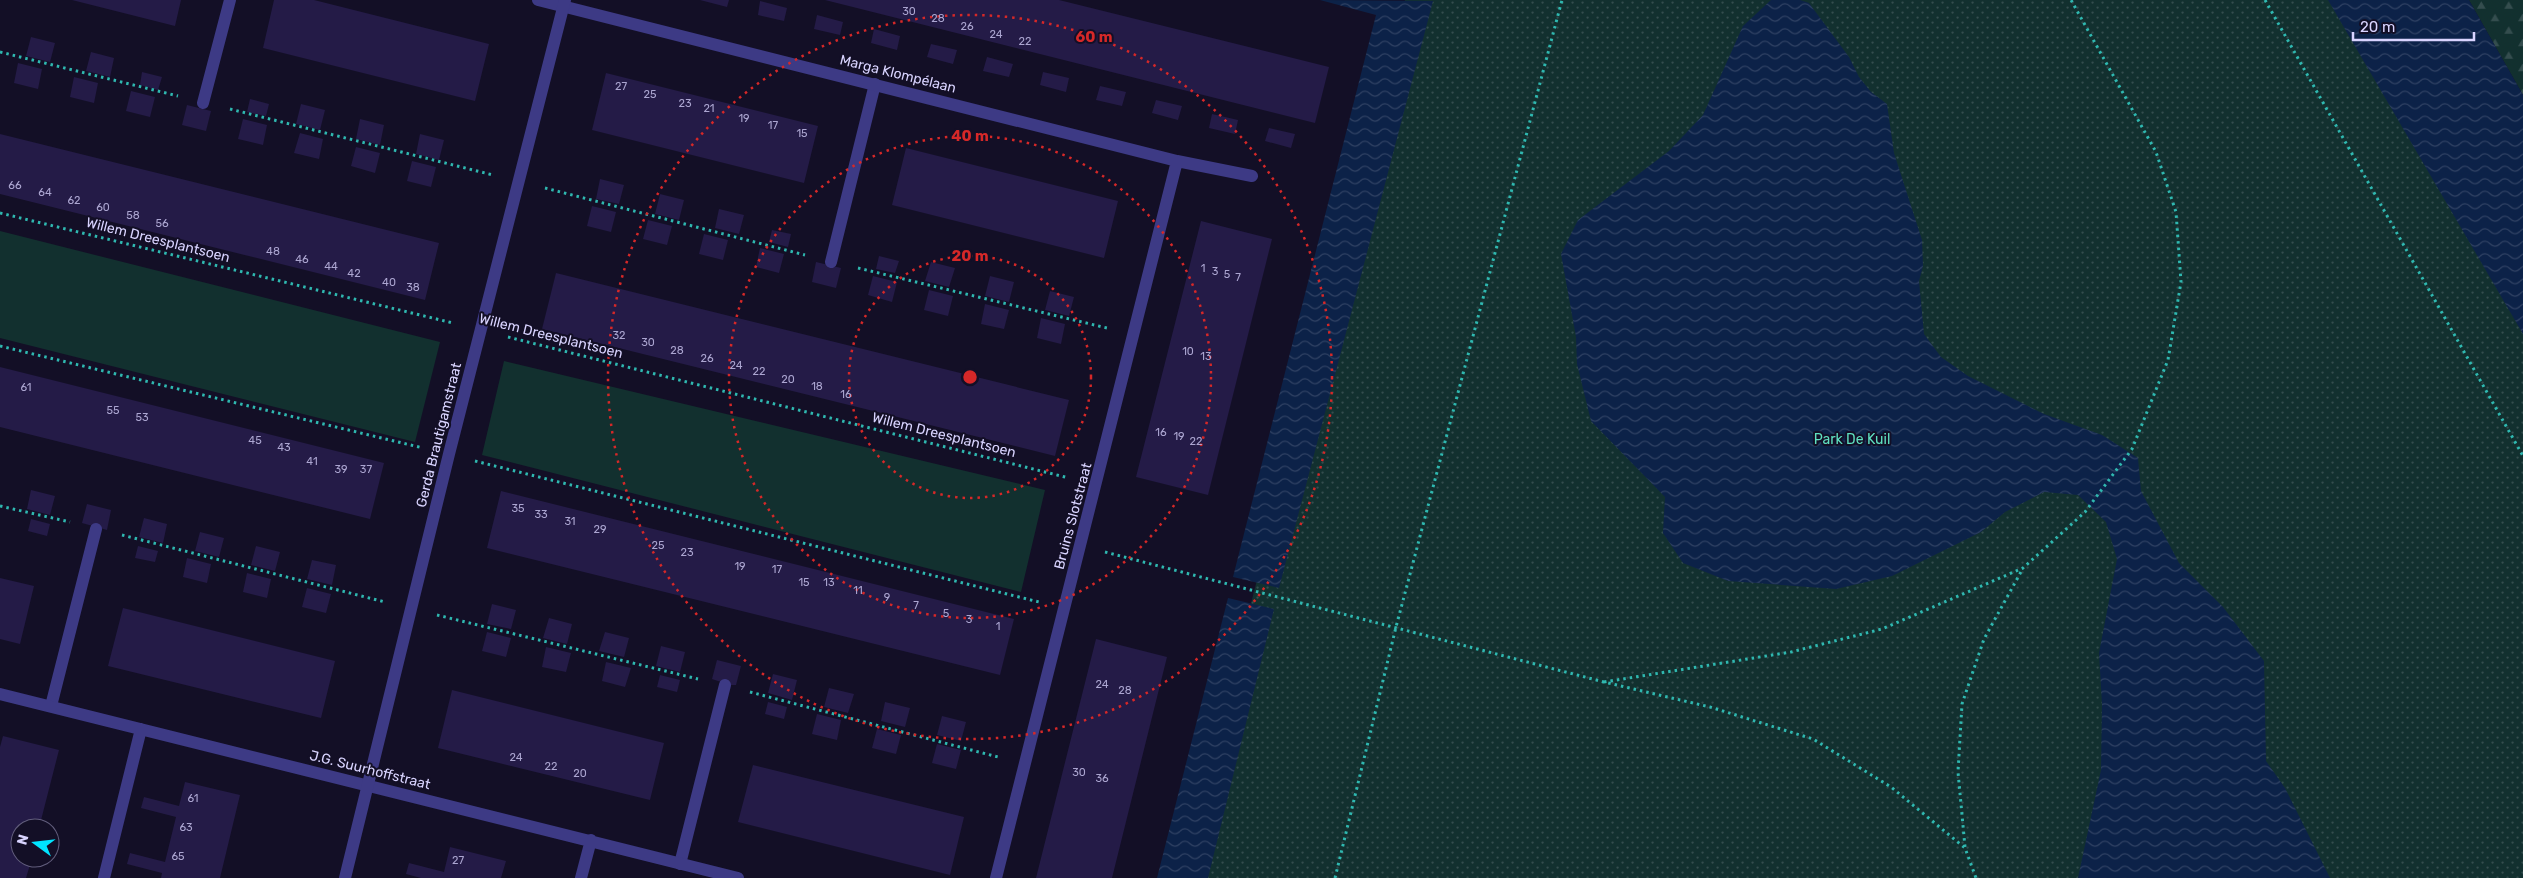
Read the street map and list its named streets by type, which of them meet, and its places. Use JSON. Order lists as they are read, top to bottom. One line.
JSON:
{"streets":{"street":["Marga Klompélaan","Gerda Brautigamstraat","Bruins Slotstraat","J.G. Suurhoffstraat"],"path":["Willem Dreesplantsoen"]},"crossings":[["Marga Klompélaan","Gerda Brautigamstraat"],["Marga Klompélaan","Bruins Slotstraat"],["Willem Dreesplantsoen","Gerda Brautigamstraat"],["Willem Dreesplantsoen","Bruins Slotstraat"],["Gerda Brautigamstraat","J.G. Suurhoffstraat"]],"parks":["Park De Kuil"],"house_numbers":["30","28","26","24","22","27","25","23","21","19","17","15","66","64","62","60","58","56","48","46","44","1","3","42","5","7","40","38","32","30","28","10","13","26","24","22","20","18","61","16","55","53","16","19","45","22","43","41","39","37","35","33","31","29","25","23","19","17","15","13","11","9","7","5","3","1","24","28","24","22","30","20","36","61","63","65","27"],"scale_bar":"20 m","north":"left","rings":["60 m","40 m","20 m"]}
